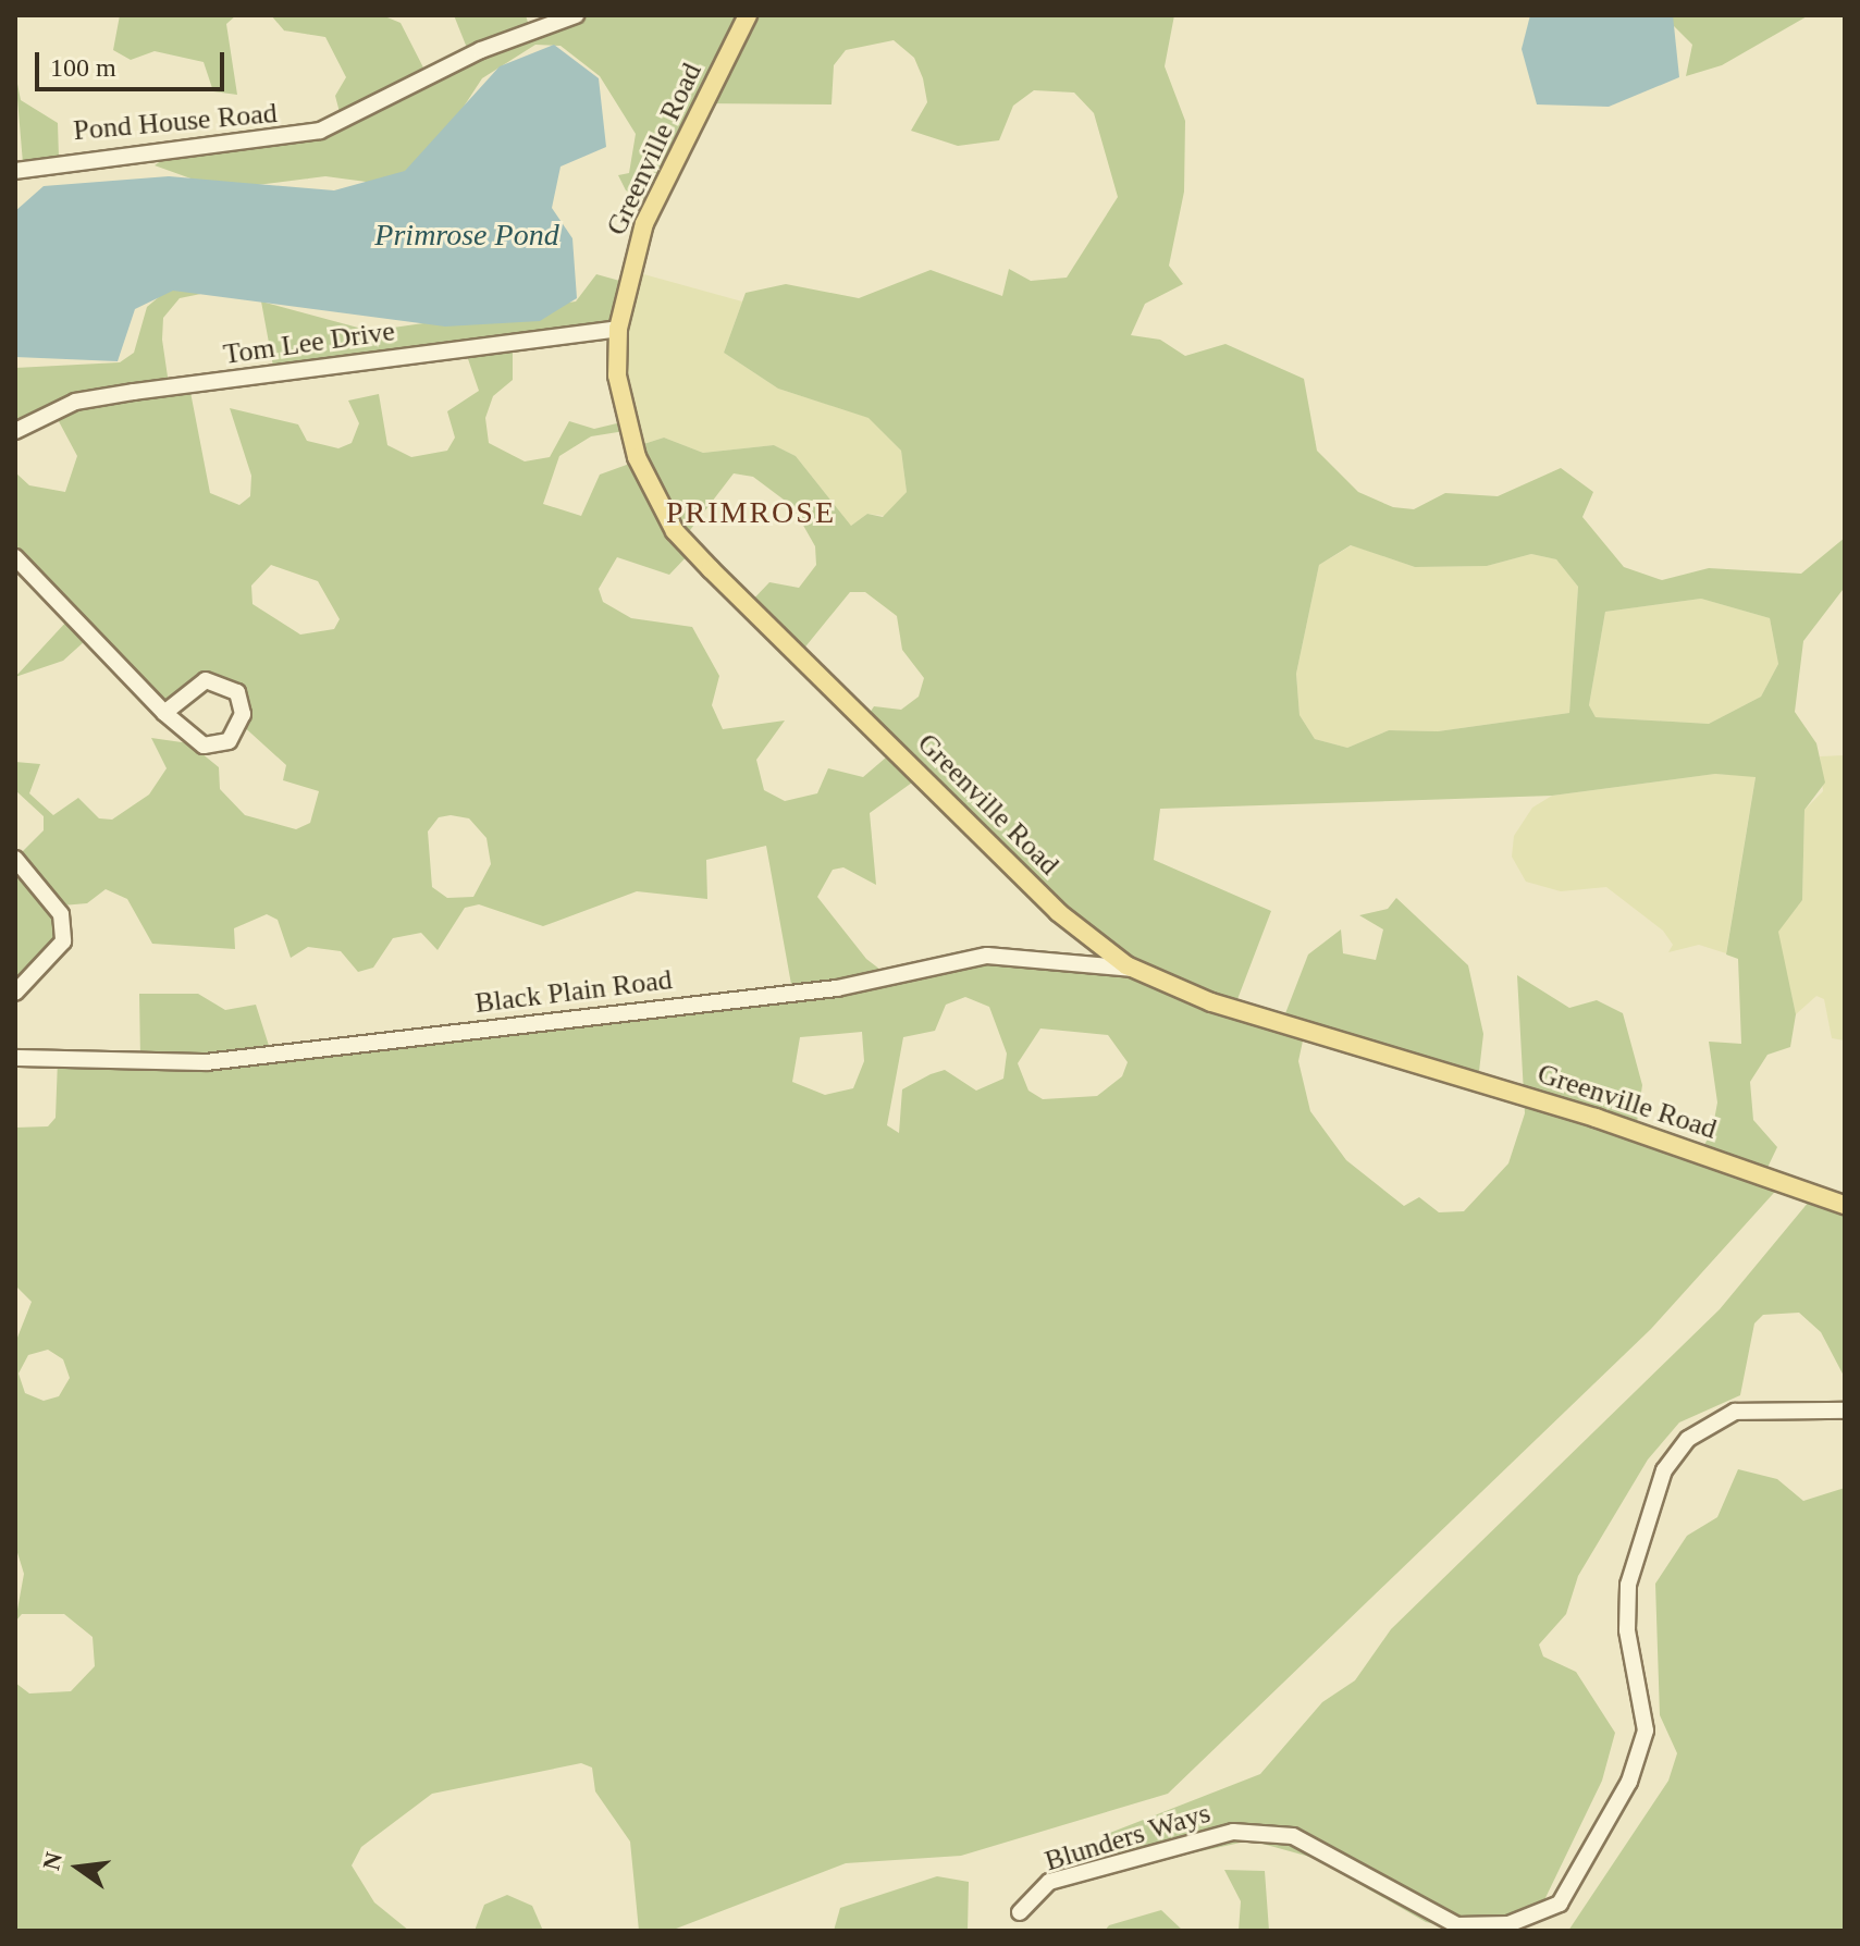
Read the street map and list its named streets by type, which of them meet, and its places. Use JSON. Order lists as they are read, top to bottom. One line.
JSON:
{"streets":{"main road":["Greenville Road"],"street":["Pond House Road","Tom Lee Drive","Black Plain Road","Blunders Ways"]},"crossings":[["Greenville Road","Tom Lee Drive"],["Greenville Road","Black Plain Road"]],"districts":["PRIMROSE"],"water":["Primrose Pond"],"scale_bar":"100 m","north":"left"}
